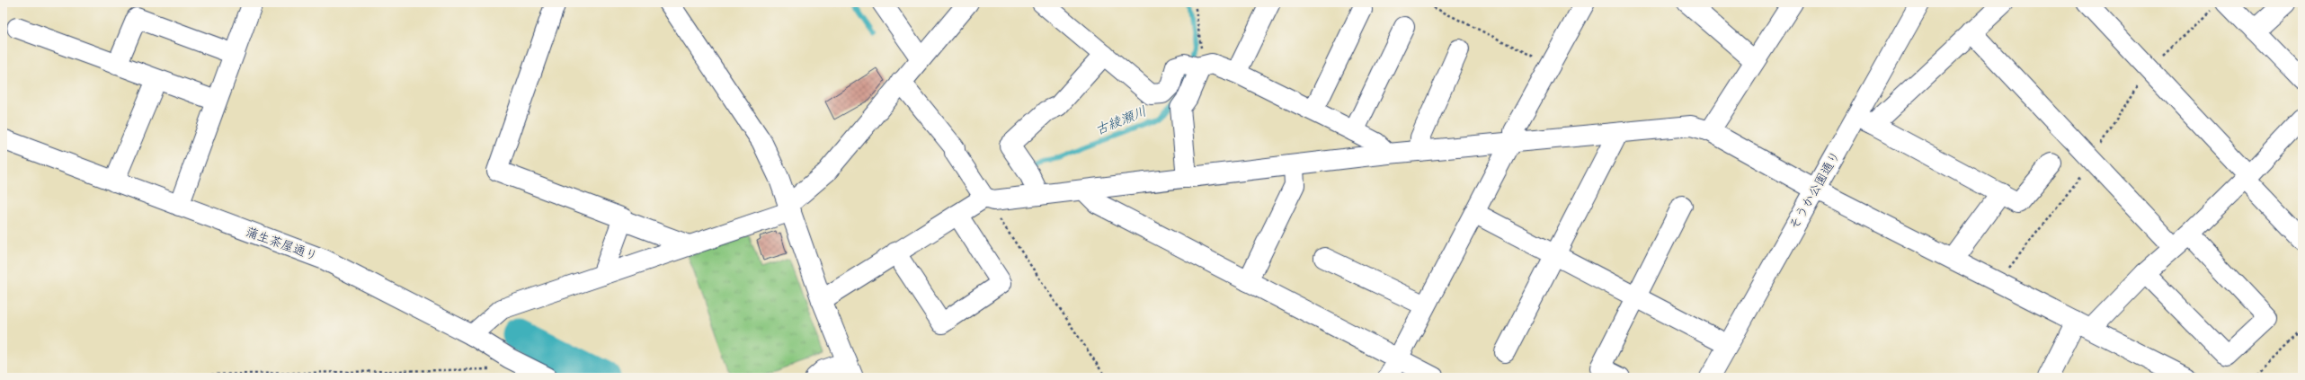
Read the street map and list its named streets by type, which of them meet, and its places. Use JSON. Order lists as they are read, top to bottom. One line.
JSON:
{"streets":{"street":["そうか公園通り","蒲生茶屋通り"]},"water":["古綾瀬川"]}
